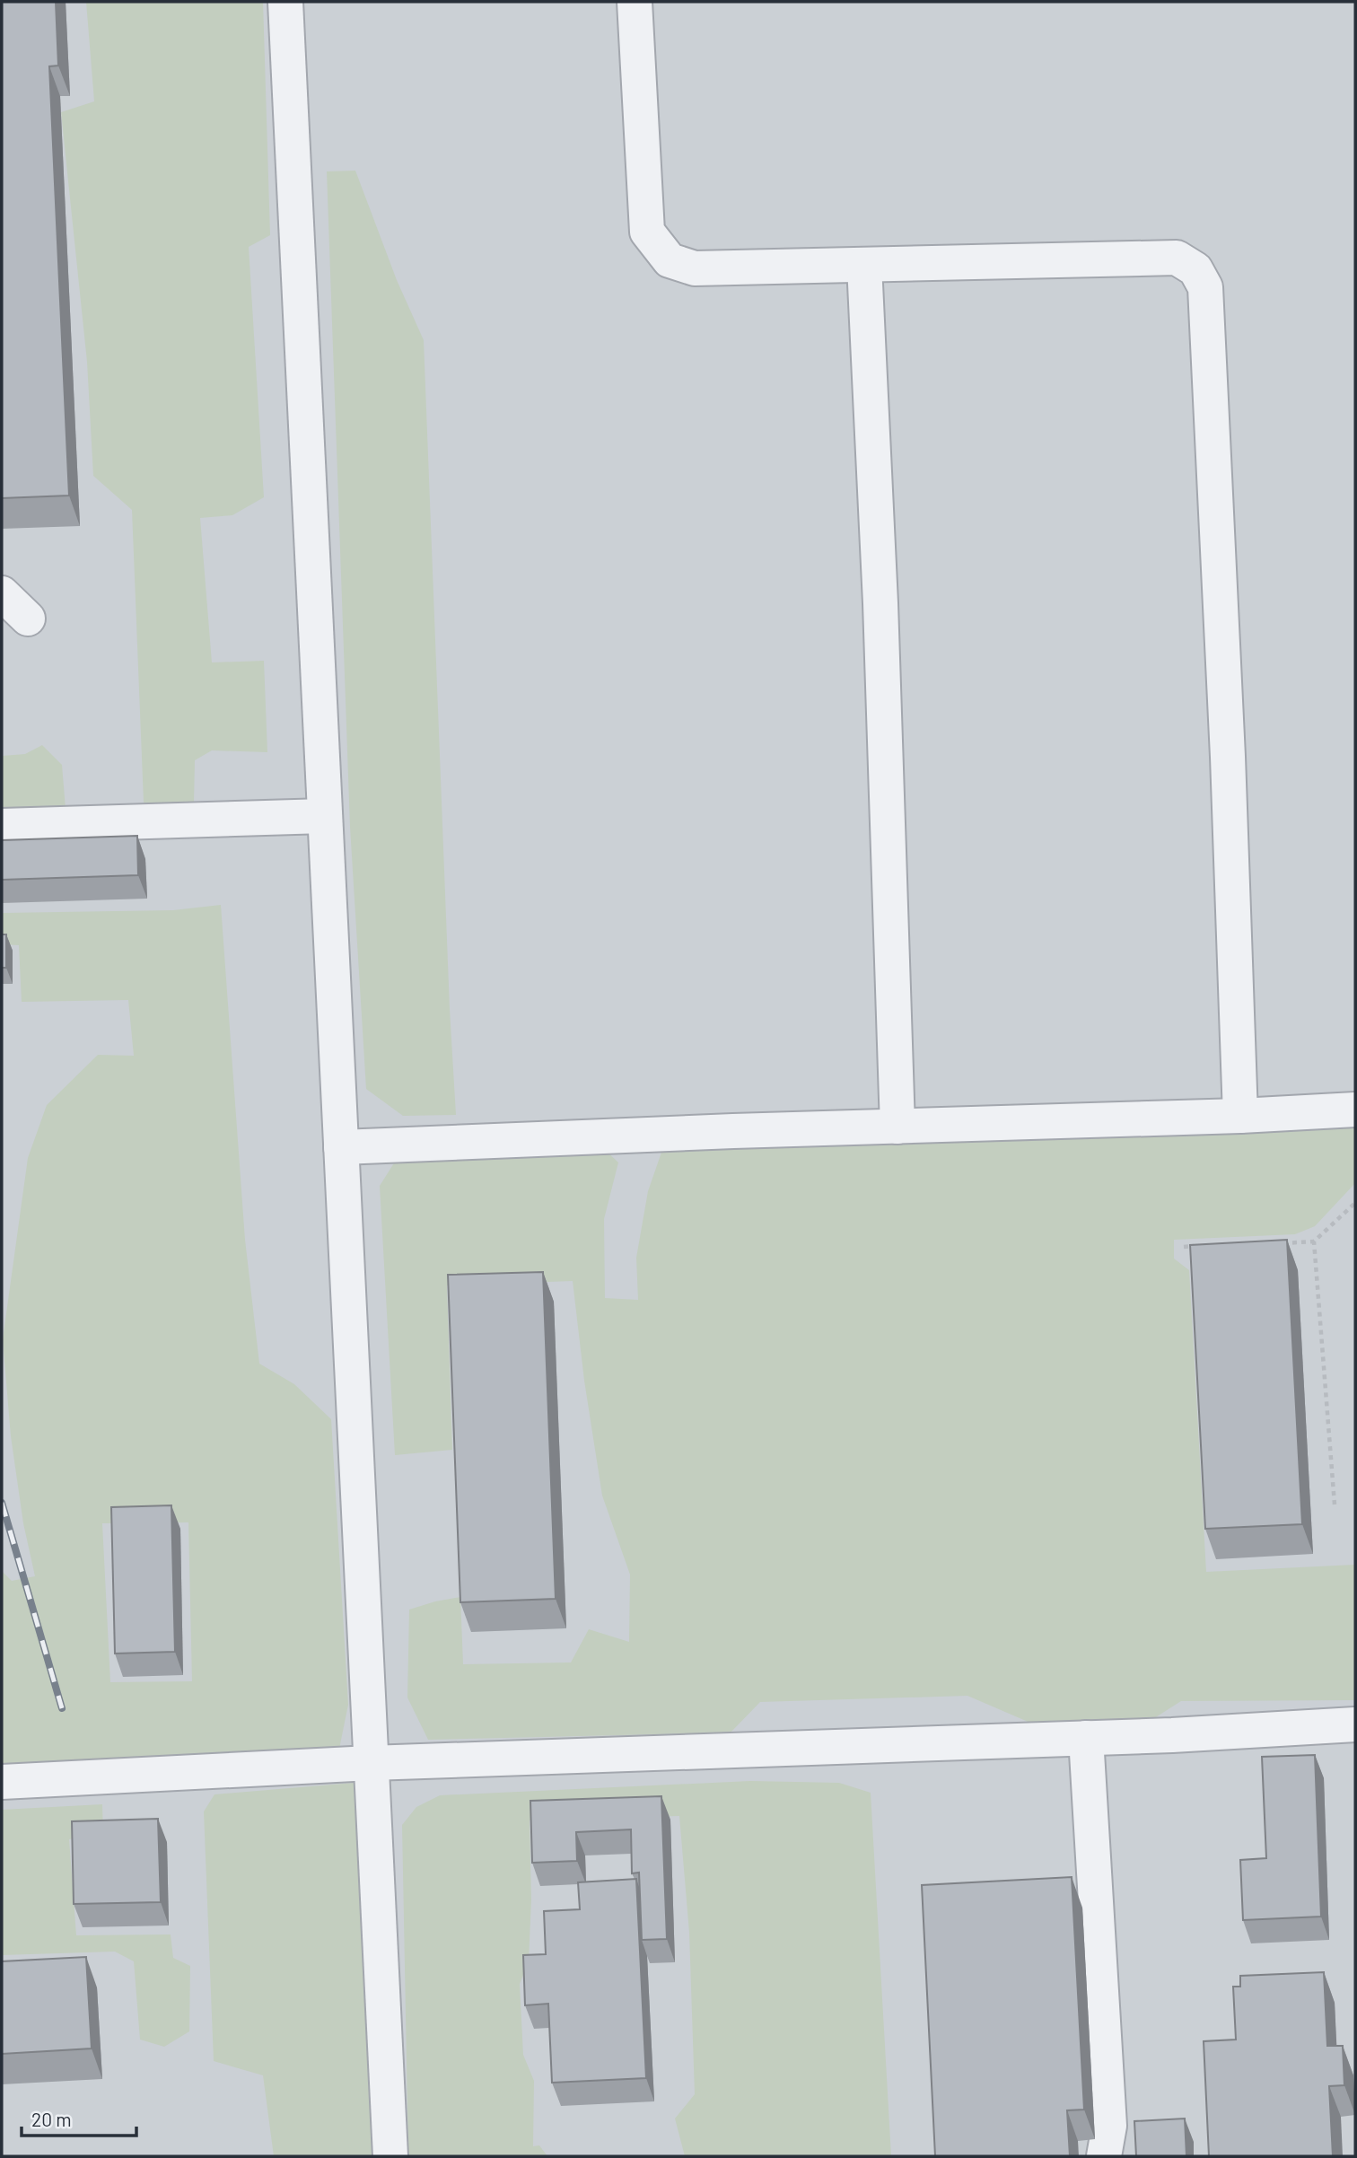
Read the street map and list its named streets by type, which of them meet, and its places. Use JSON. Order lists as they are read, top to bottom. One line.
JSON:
{"scale_bar":"20 m"}
